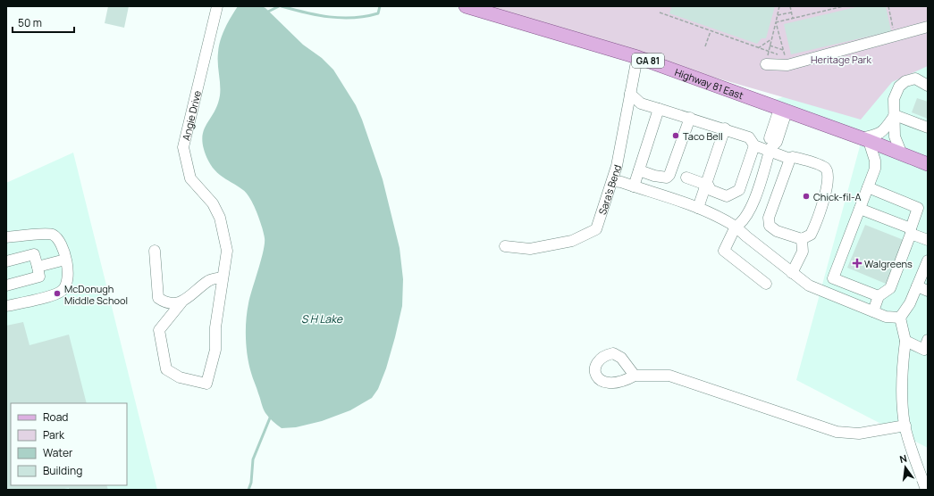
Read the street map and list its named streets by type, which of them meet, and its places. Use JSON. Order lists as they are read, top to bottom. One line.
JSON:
{"streets":{"main road":["GA 81","Highway 81 East"],"street":["Angie Drive","Sara's Bend"]},"crossings":[["Highway 81 East","Sara's Bend"]],"water":["S H Lake"],"parks":["Heritage Park"],"places":{"other":["Taco Bell","Chick-fil-A","McDonugh Middle School"],"health":["Walgreens"]},"legend":["Road","Park","Water","Building"],"scale_bar":"50 m","north":"top"}
